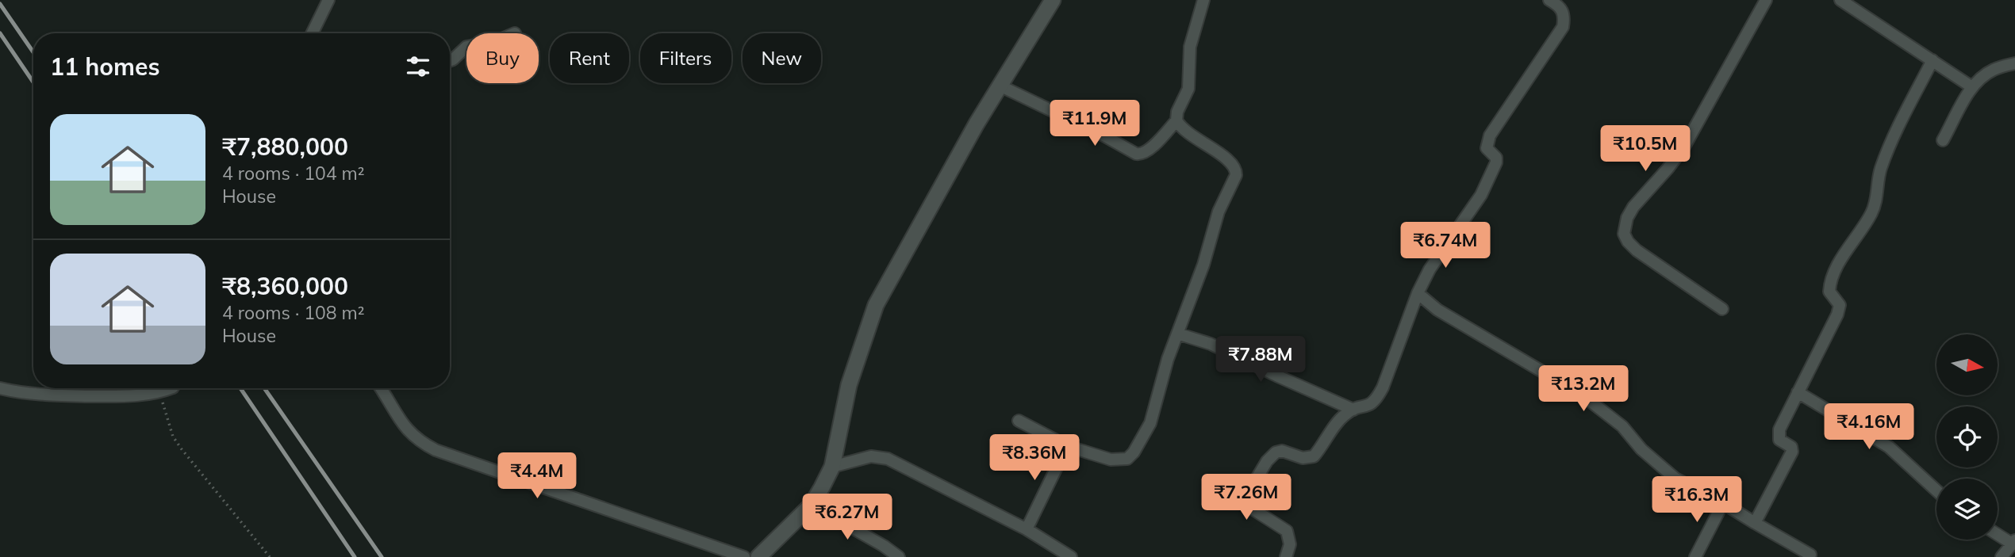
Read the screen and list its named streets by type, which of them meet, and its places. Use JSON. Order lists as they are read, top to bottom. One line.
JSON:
{"north":"right","page":{"chip":["Buy","Rent","Filters","New"],"heading":"11 homes","price":["₹11.9M","₹10.5M","₹6.74M","₹7.88M","₹13.2M","₹4.16M","₹8.36M","₹4.4M","₹7.26M","₹16.3M","₹6.27M"],"list":[{"name":"₹7,880,000","note":"4 rooms · 104 m² · House"},{"name":"₹8,360,000","note":"4 rooms · 108 m² · House"}]}}
